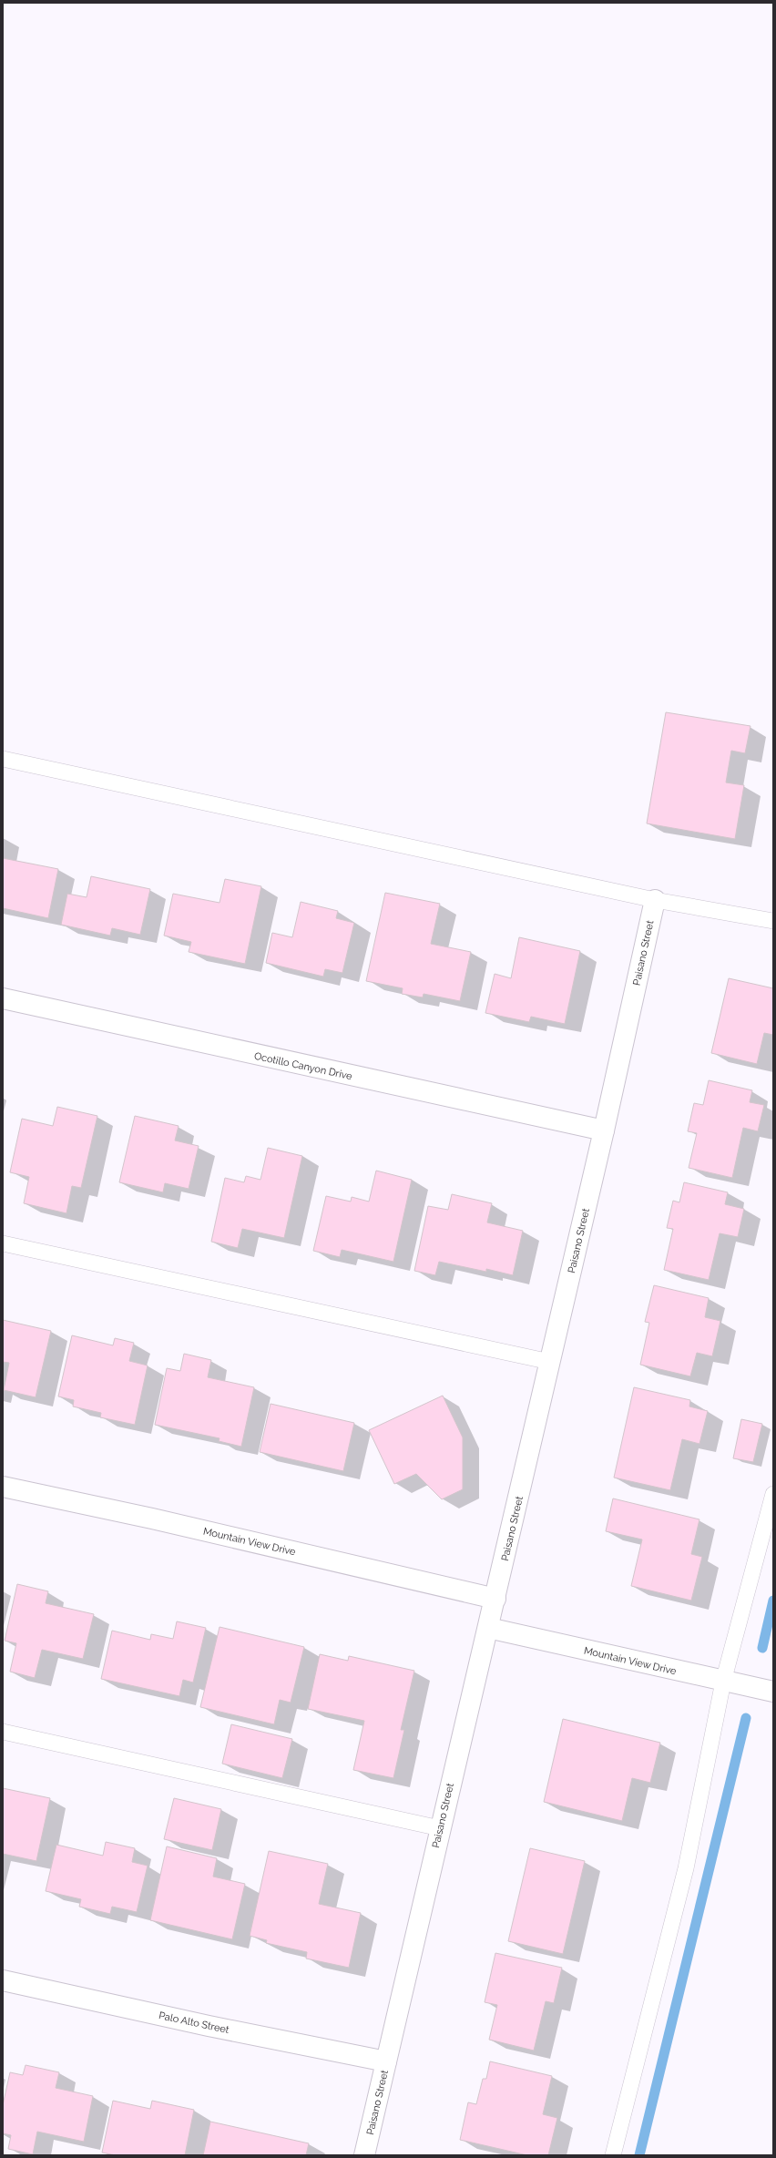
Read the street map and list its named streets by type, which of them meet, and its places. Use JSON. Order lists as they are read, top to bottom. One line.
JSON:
{"streets":{"street":["Paisano Street","Ocotillo Canyon Drive","Mountain View Drive","Palo Alto Street"]},"crossings":[["Paisano Street","Ocotillo Canyon Drive"],["Paisano Street","Mountain View Drive"],["Paisano Street","Palo Alto Street"]]}
